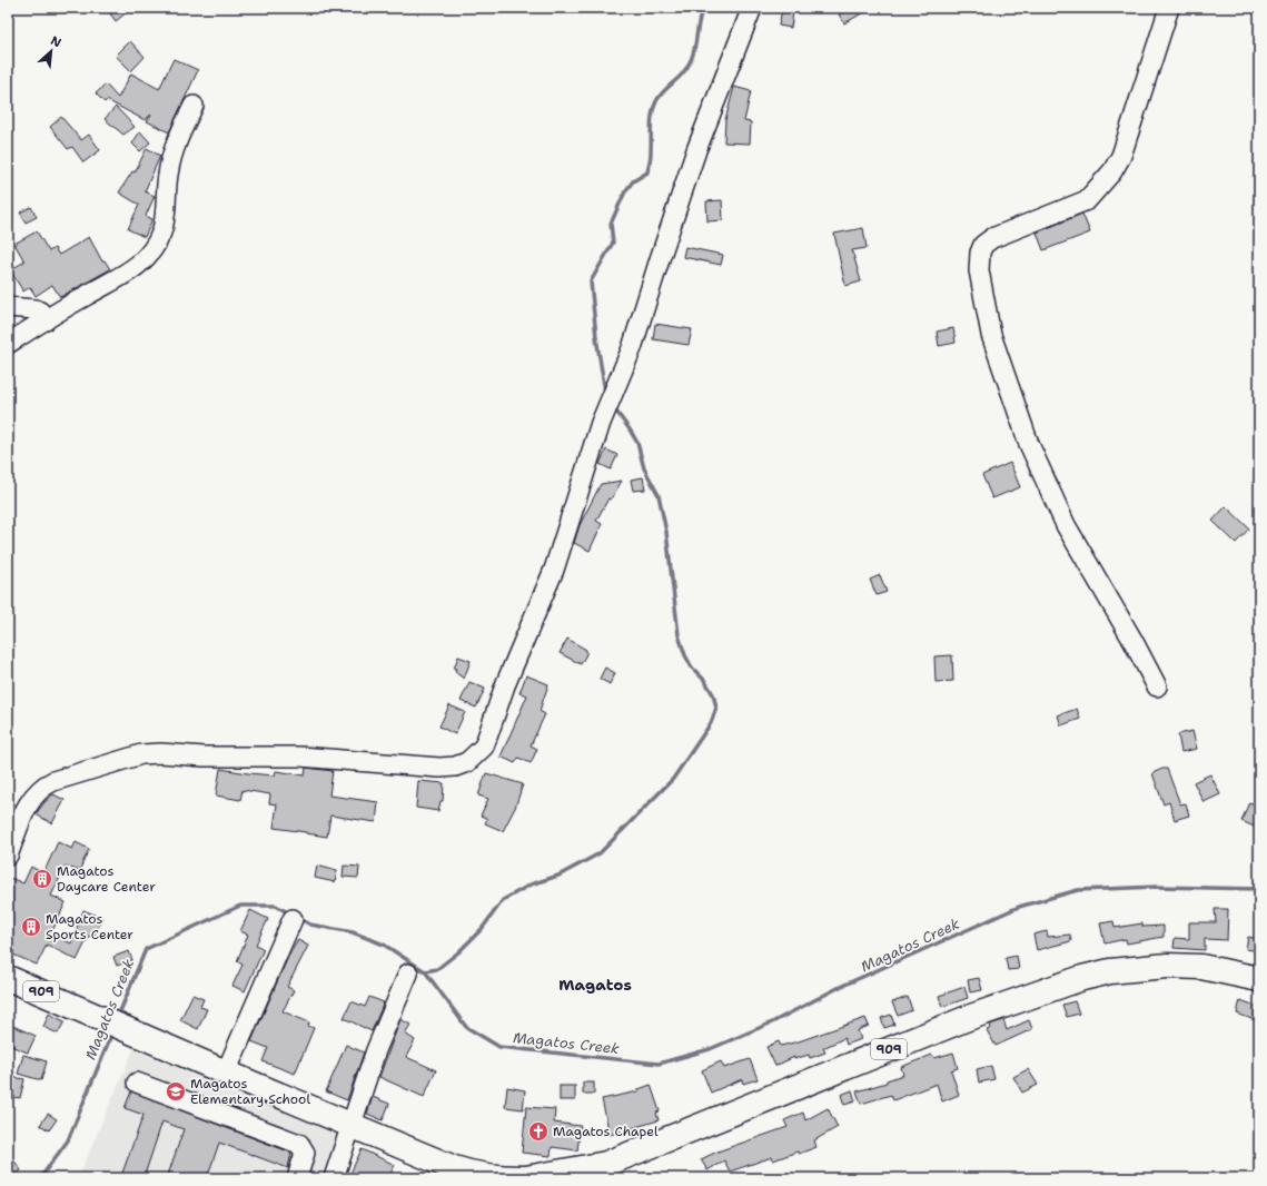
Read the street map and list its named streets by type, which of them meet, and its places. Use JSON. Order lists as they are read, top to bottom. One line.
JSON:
{"streets":{"highway":["909"]},"districts":["Magatos"],"water":["Magatos Creek"],"places":{"building":["Magatos Daycare Center","Magatos Sports Center"],"school or university":["Magatos Elementary School"],"church":["Magatos Chapel"]},"north":"top right"}
